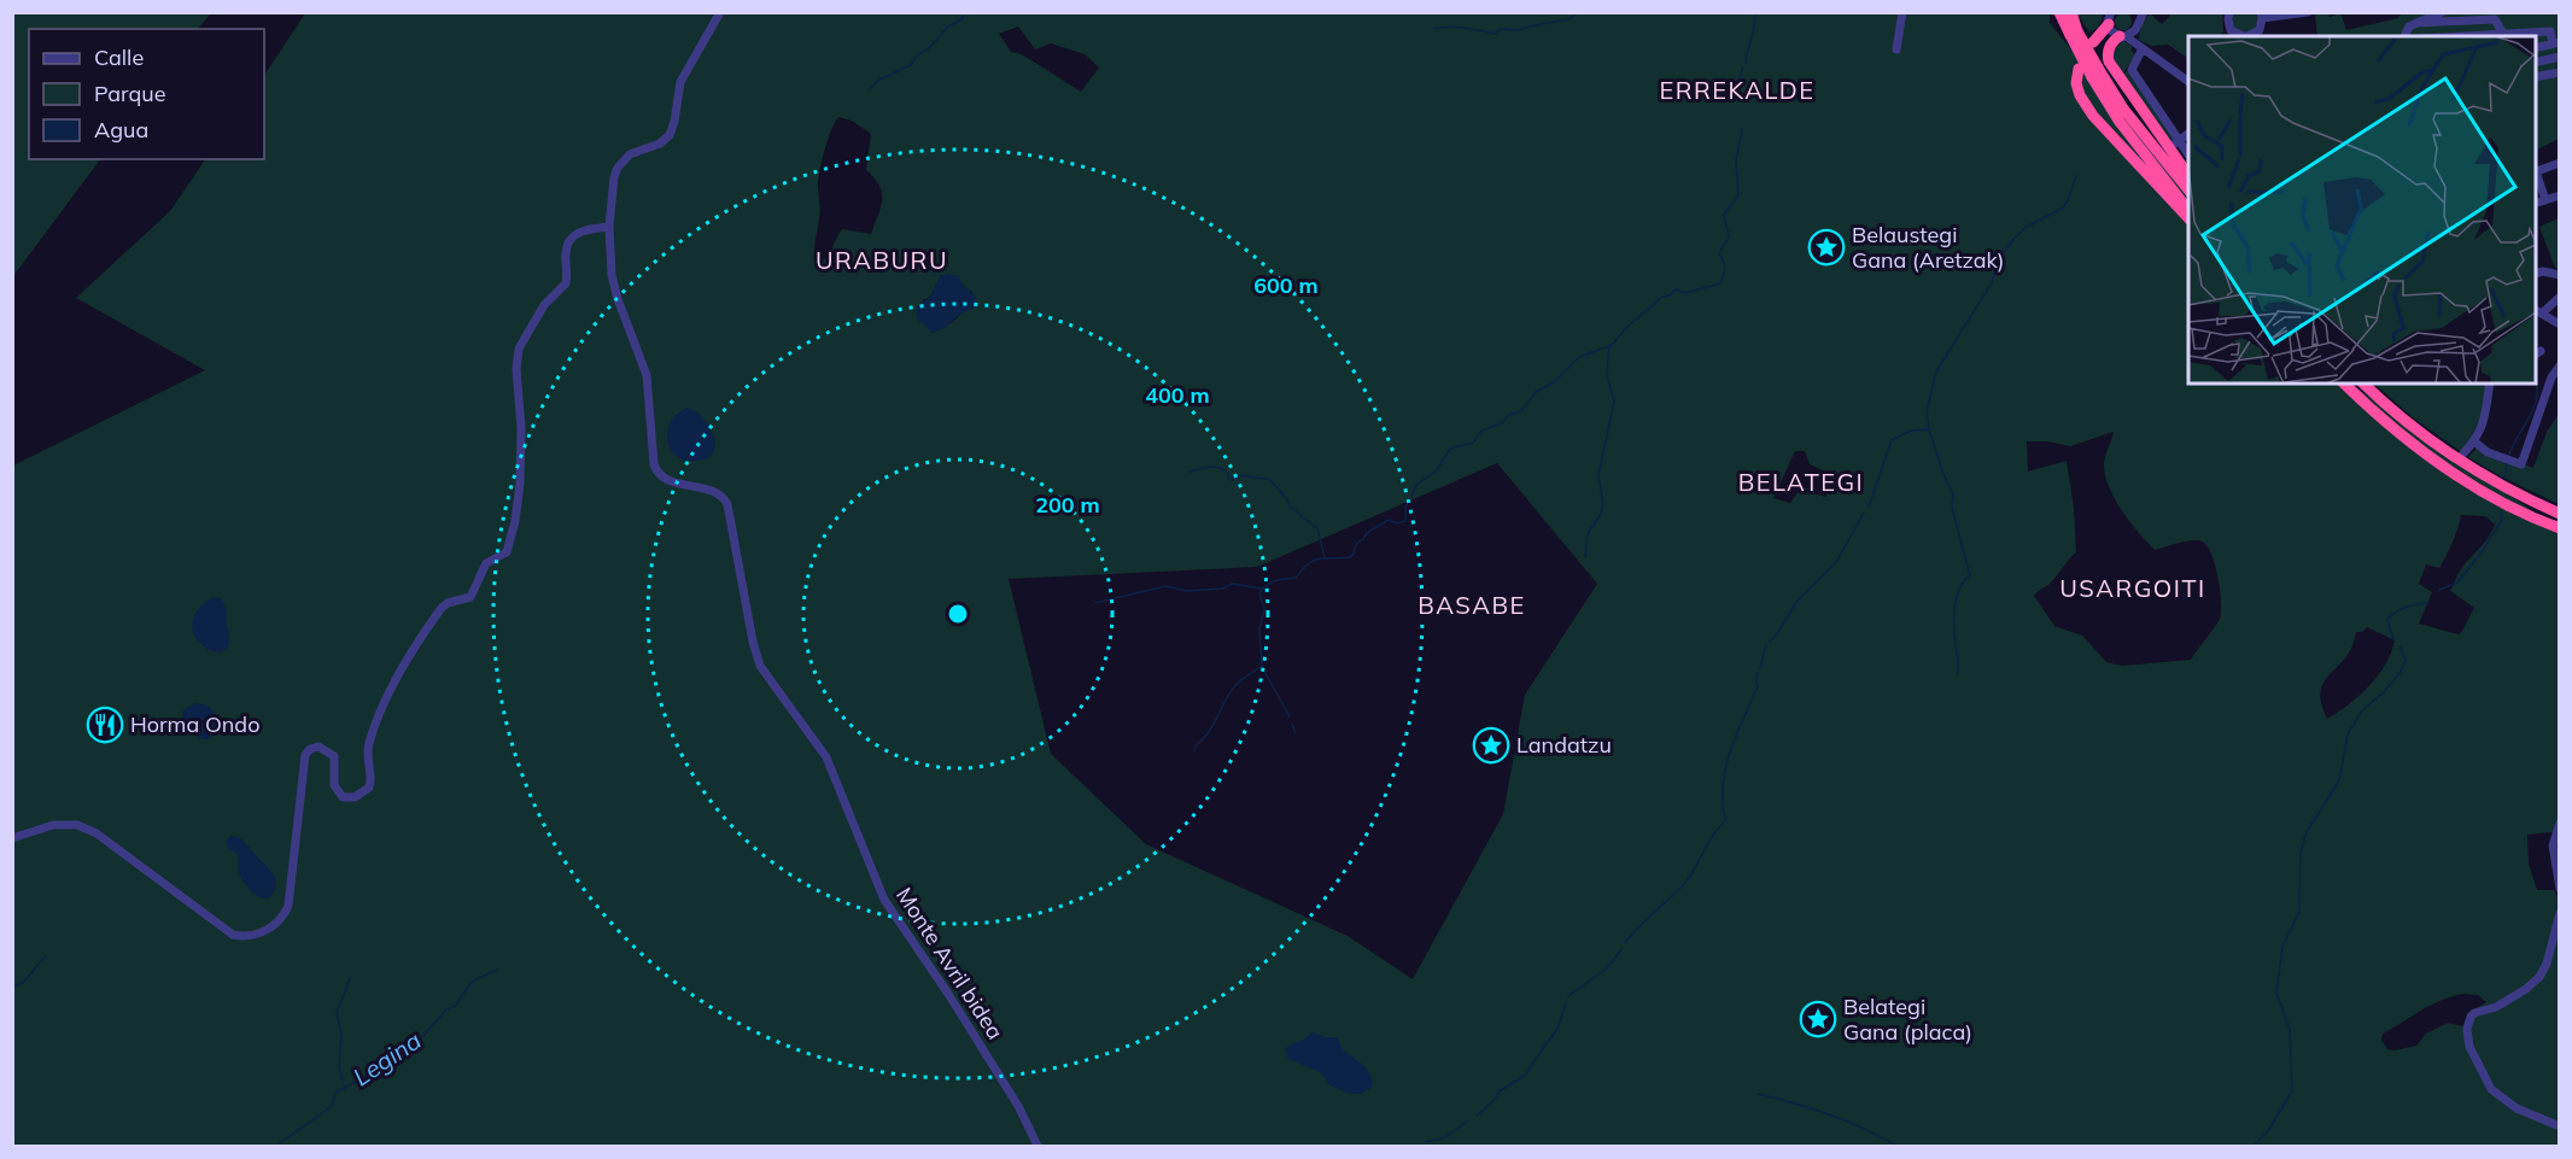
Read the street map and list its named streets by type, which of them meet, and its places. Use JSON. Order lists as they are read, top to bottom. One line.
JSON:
{"streets":{"street":["Monte Avril bidea"]},"districts":["ERREKALDE","URABURU","BELATEGI","USARGOITI","BASABE"],"water":["Legina"],"places":{"place":["Belaustegi Gana (Aretzak)","Landatzu","Belategi Gana (placa)"],"restaurant":["Horma Ondo"]},"legend":["Calle","Parque","Agua"],"rings":["600 m","400 m","200 m"]}
